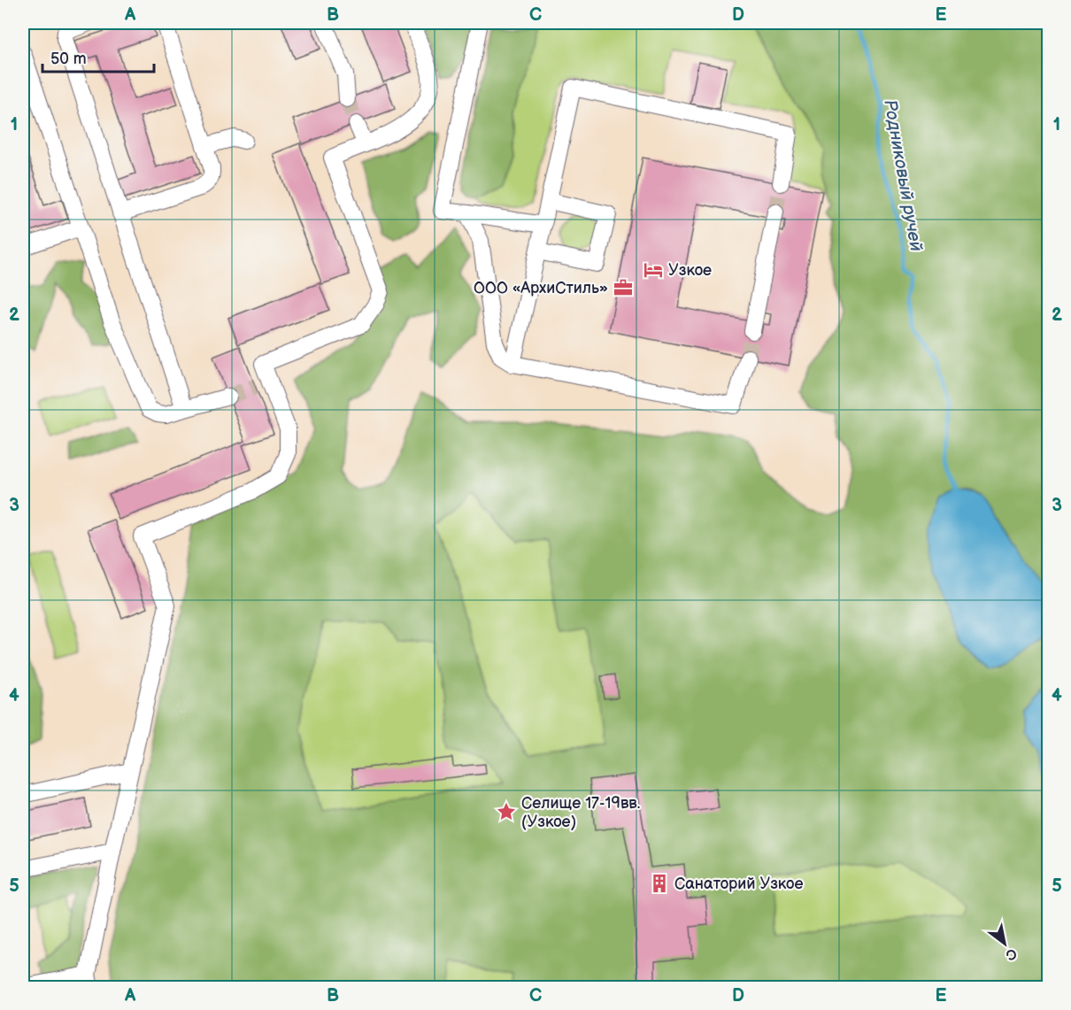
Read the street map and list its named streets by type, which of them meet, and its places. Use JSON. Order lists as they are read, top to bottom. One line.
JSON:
{"water":["Родниковый ручей"],"places":{"hotel":["Узкое"],"office":["ООО «АрхиСтиль»"],"place":["Селище 17-19вв. (Узкое)"],"building":["Санаторий Узкое"]},"scale_bar":"50 m","north":"bottom right","grid":{"columns":["A","B","C","D","E"],"rows":["1","2","3","4","5"]}}
